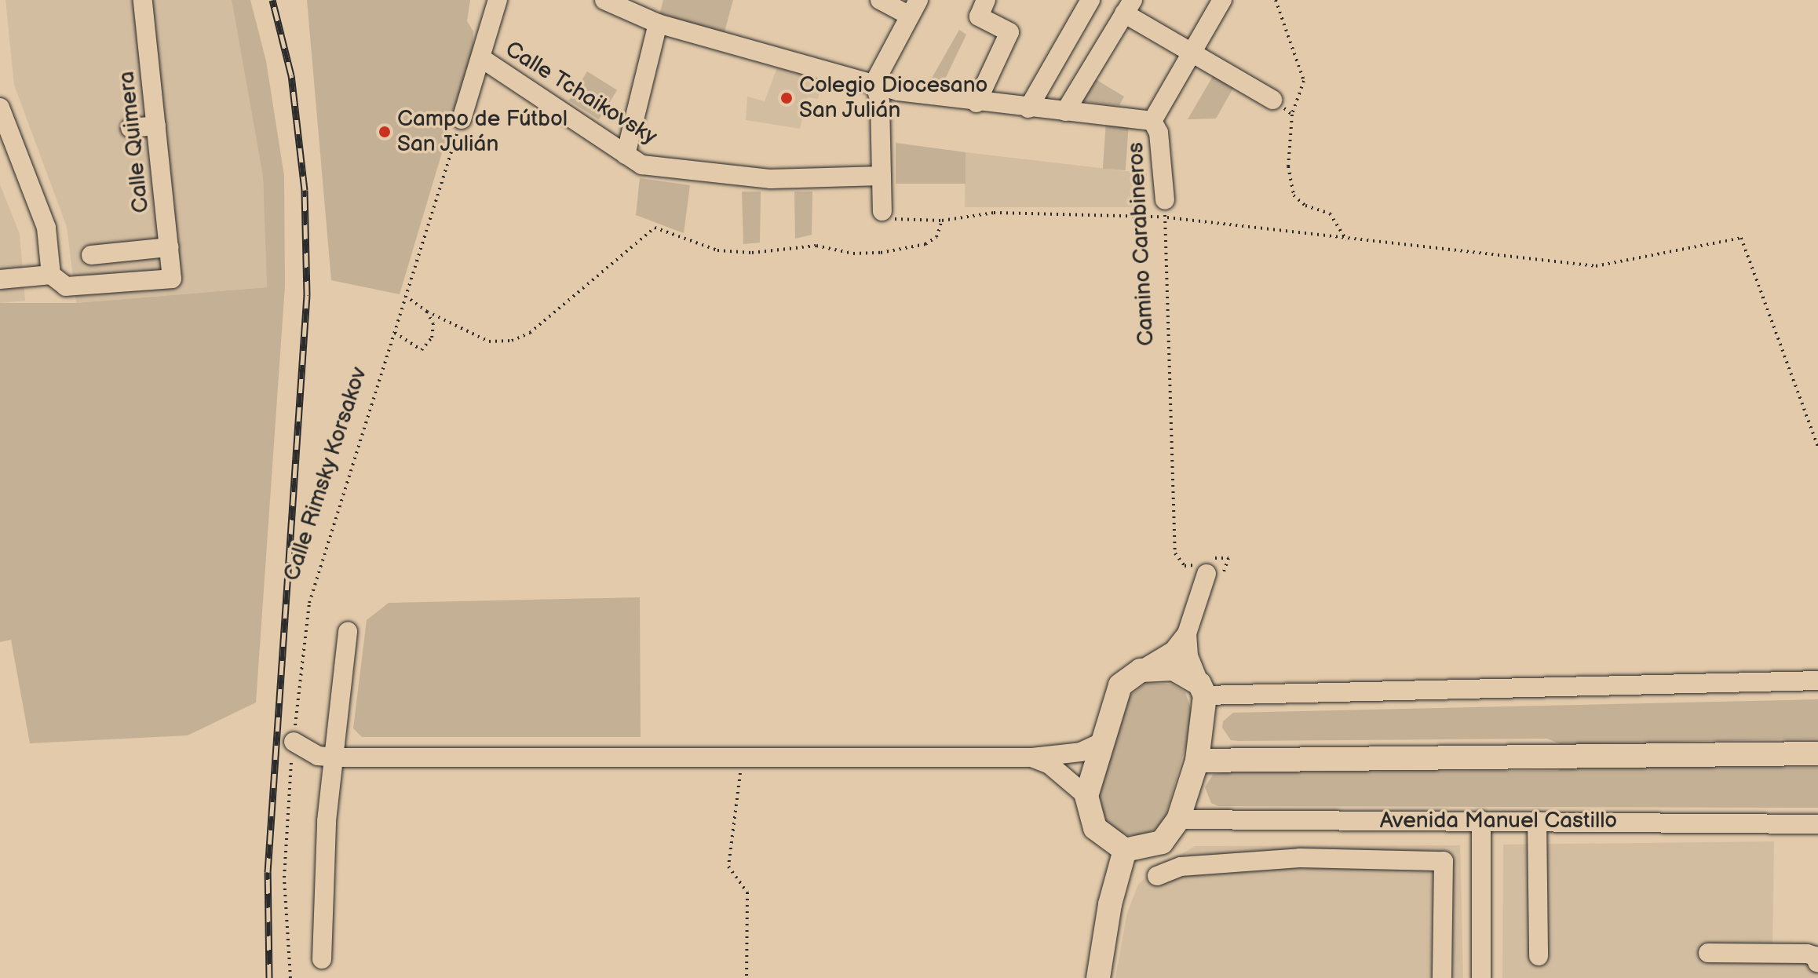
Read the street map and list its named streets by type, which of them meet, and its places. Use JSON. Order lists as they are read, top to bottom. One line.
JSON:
{"streets":{"street":["Calle Tchaikovsky","Calle Quimera","Camino Carabineros","Avenida Manuel Castillo"],"path":["Calle Rimsky Korsakov"]},"places":["Colegio Diocesano San Julián","Campo de Fútbol San Julián"]}
